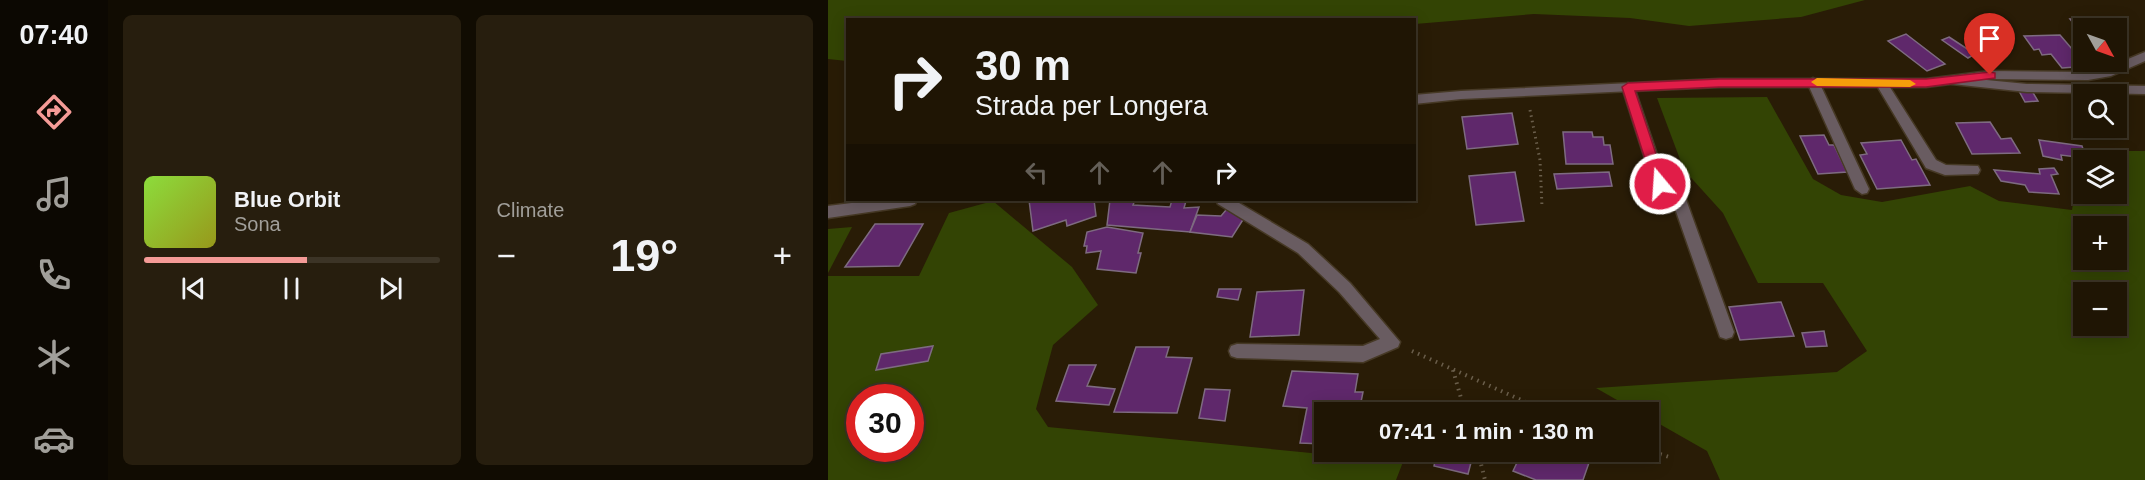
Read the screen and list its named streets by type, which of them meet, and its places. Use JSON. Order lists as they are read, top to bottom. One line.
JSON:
{"north":"bottom right","page":{"tabs":"07:40","tile":"Climate","map_buttons":["+","−"],"turn":["30 m","Strada per Longera"],"song":["Blue Orbit","Sona"],"heat":["−","19°","+"],"limit":"30","trip":"07:41 · 1 min · 130 m"}}
